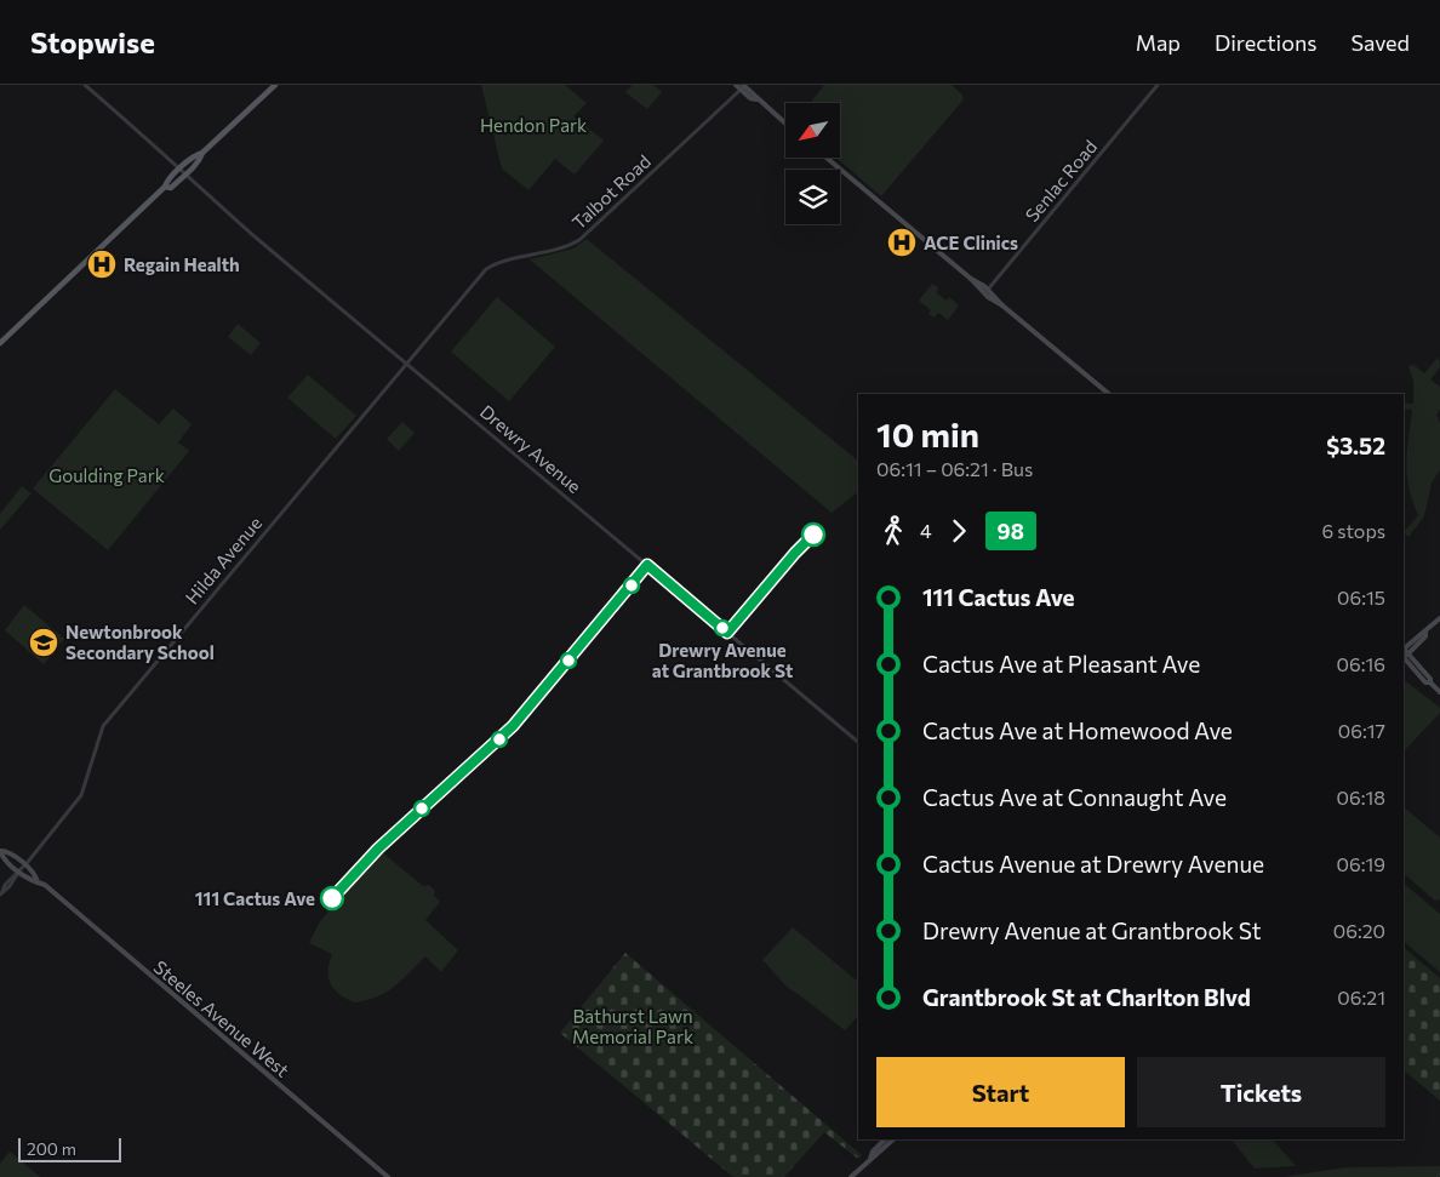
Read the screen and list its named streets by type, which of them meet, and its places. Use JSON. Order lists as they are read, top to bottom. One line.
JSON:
{"streets":{"main road":["Steeles Avenue West"],"street":["Senlac Road","Talbot Road","Drewry Avenue","Hilda Avenue"]},"crossings":[["Talbot Road","Hilda Avenue"],["Drewry Avenue","Hilda Avenue"],["Hilda Avenue","Steeles Avenue West"]],"parks":["Hendon Park","Goulding Park","Bathurst Lawn Memorial Park"],"places":{"hospital":["ACE Clinics","Regain Health"],"other":["Drewry Avenue at Grantbrook St","111 Cactus Ave"],"school or university":["Newtonbrook Secondary School"]},"lines":["bus line 98"],"scale_bar":"200 m","north":"bottom left","page":{"header":"Stopwise","nav":["Map","Directions","Saved"],"heading":["10 min","06:11 – 06:21 · Bus","$3.52"],"legs":["4","98","6 stops"],"list":[{"name":"111 Cactus Ave","value":"06:15"},{"name":"Cactus Ave at Pleasant Ave","value":"06:16"},{"name":"Cactus Ave at Homewood Ave","value":"06:17"},{"name":"Cactus Ave at Connaught Ave","value":"06:18"},{"name":"Cactus Avenue at Drewry Avenue","value":"06:19"},{"name":"Drewry Avenue at Grantbrook St","value":"06:20"},{"name":"Grantbrook St at Charlton Blvd","value":"06:21"}],"buttons":["Start","Tickets"],"scale":"200 m"}}
